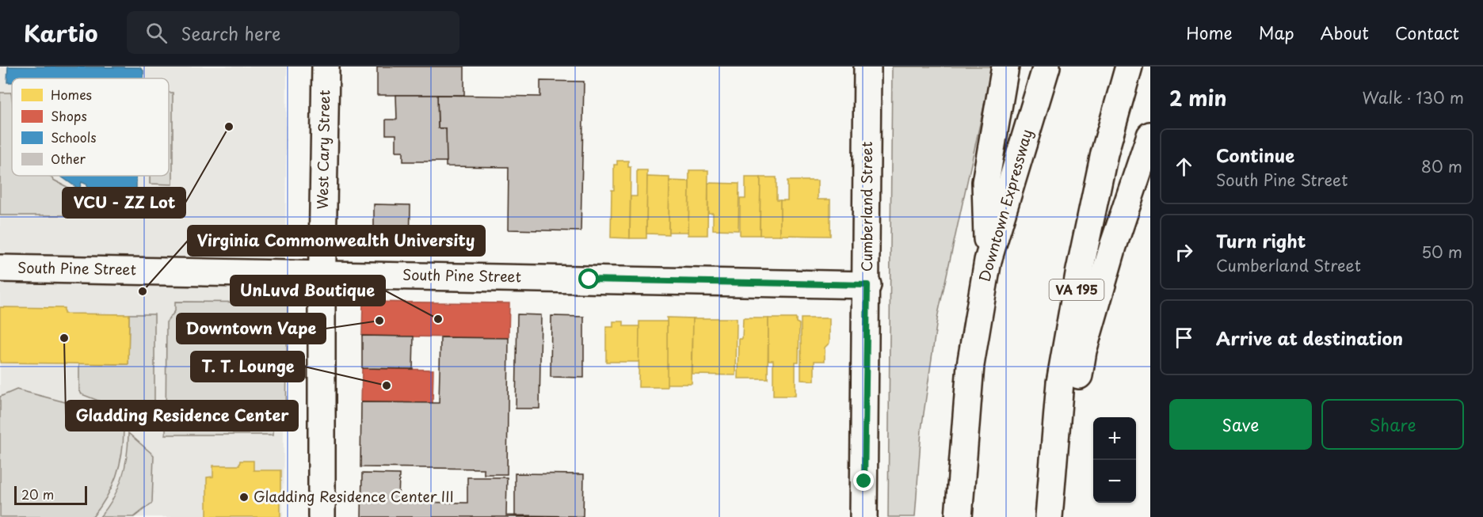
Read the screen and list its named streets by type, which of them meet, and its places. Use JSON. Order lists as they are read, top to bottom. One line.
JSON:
{"streets":{"main road":["West Cary Street","Downtown Expressway","Cumberland Street","South Pine Street","VA 195"]},"crossings":[["West Cary Street","South Pine Street"],["Cumberland Street","South Pine Street"]],"places":["VCU - ZZ Lot","Virginia Commonwealth University","UnLuvd Boutique","Downtown Vape","Gladding Residence Center","T. T. Lounge","Gladding Residence Center III"],"legend":["Homes","Shops","Schools","Other"],"scale_bar":"20 m","page":{"header":"Kartio","search":"Search here","nav":["Home","Map","About","Contact"],"heading":["2 min","Walk · 130 m"],"list":[["Continue","South Pine Street","80 m"],["Turn right","Cumberland Street","50 m"],"Arrive at destination"],"buttons":["Save","Share"],"map_buttons":["+","−"],"scale":"20 m"}}
